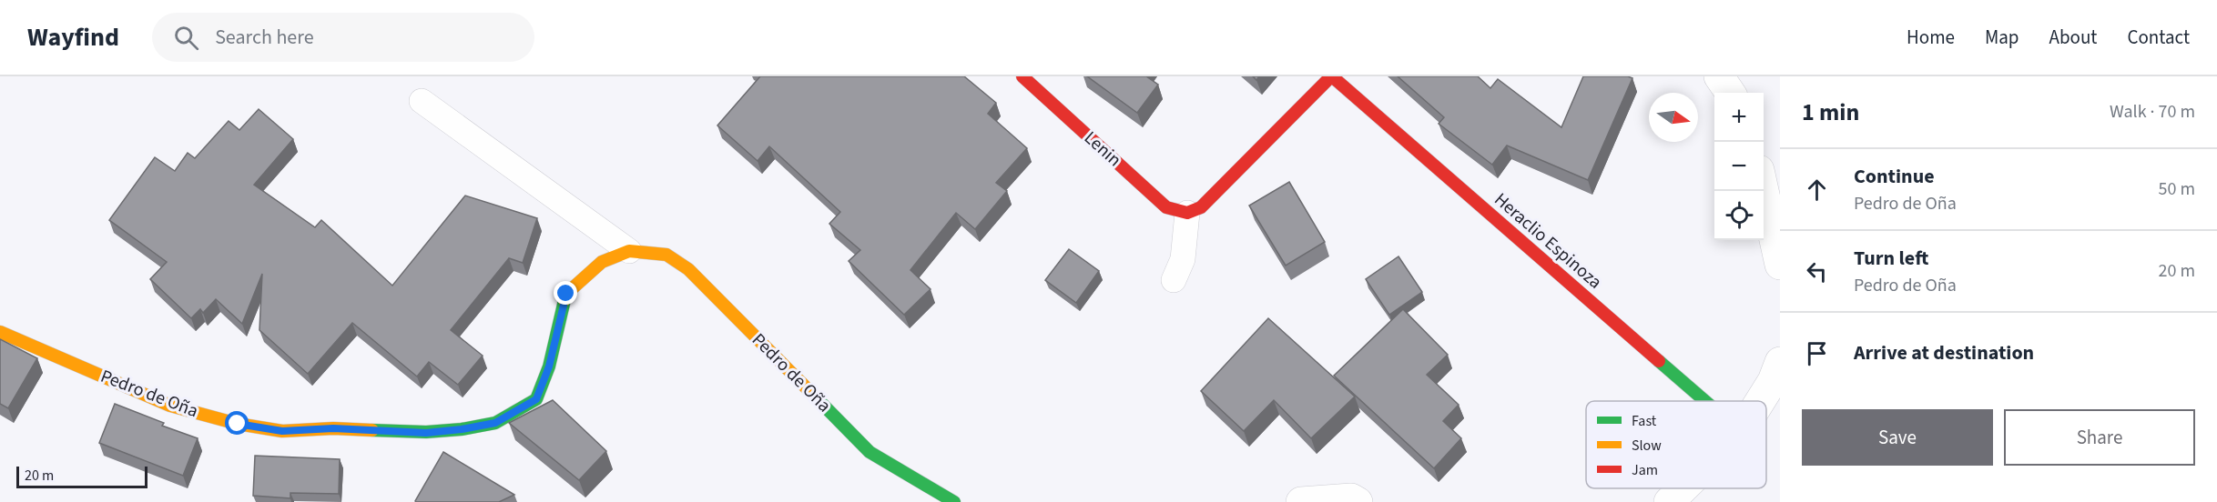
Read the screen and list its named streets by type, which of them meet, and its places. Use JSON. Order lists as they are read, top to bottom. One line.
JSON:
{"streets":{"street":["Lenin","Heraclio Espinoza","Pedro de Oña"]},"legend":["Fast","Slow","Jam"],"scale_bar":"20 m","north":"right","page":{"header":"Wayfind","search":"Search here","nav":["Home","Map","About","Contact"],"heading":["1 min","Walk · 70 m"],"map_buttons":["+","−"],"list":[["Continue","Pedro de Oña","50 m"],["Turn left","Pedro de Oña","20 m"],"Arrive at destination"],"buttons":["Save","Share"],"scale":"20 m"}}
